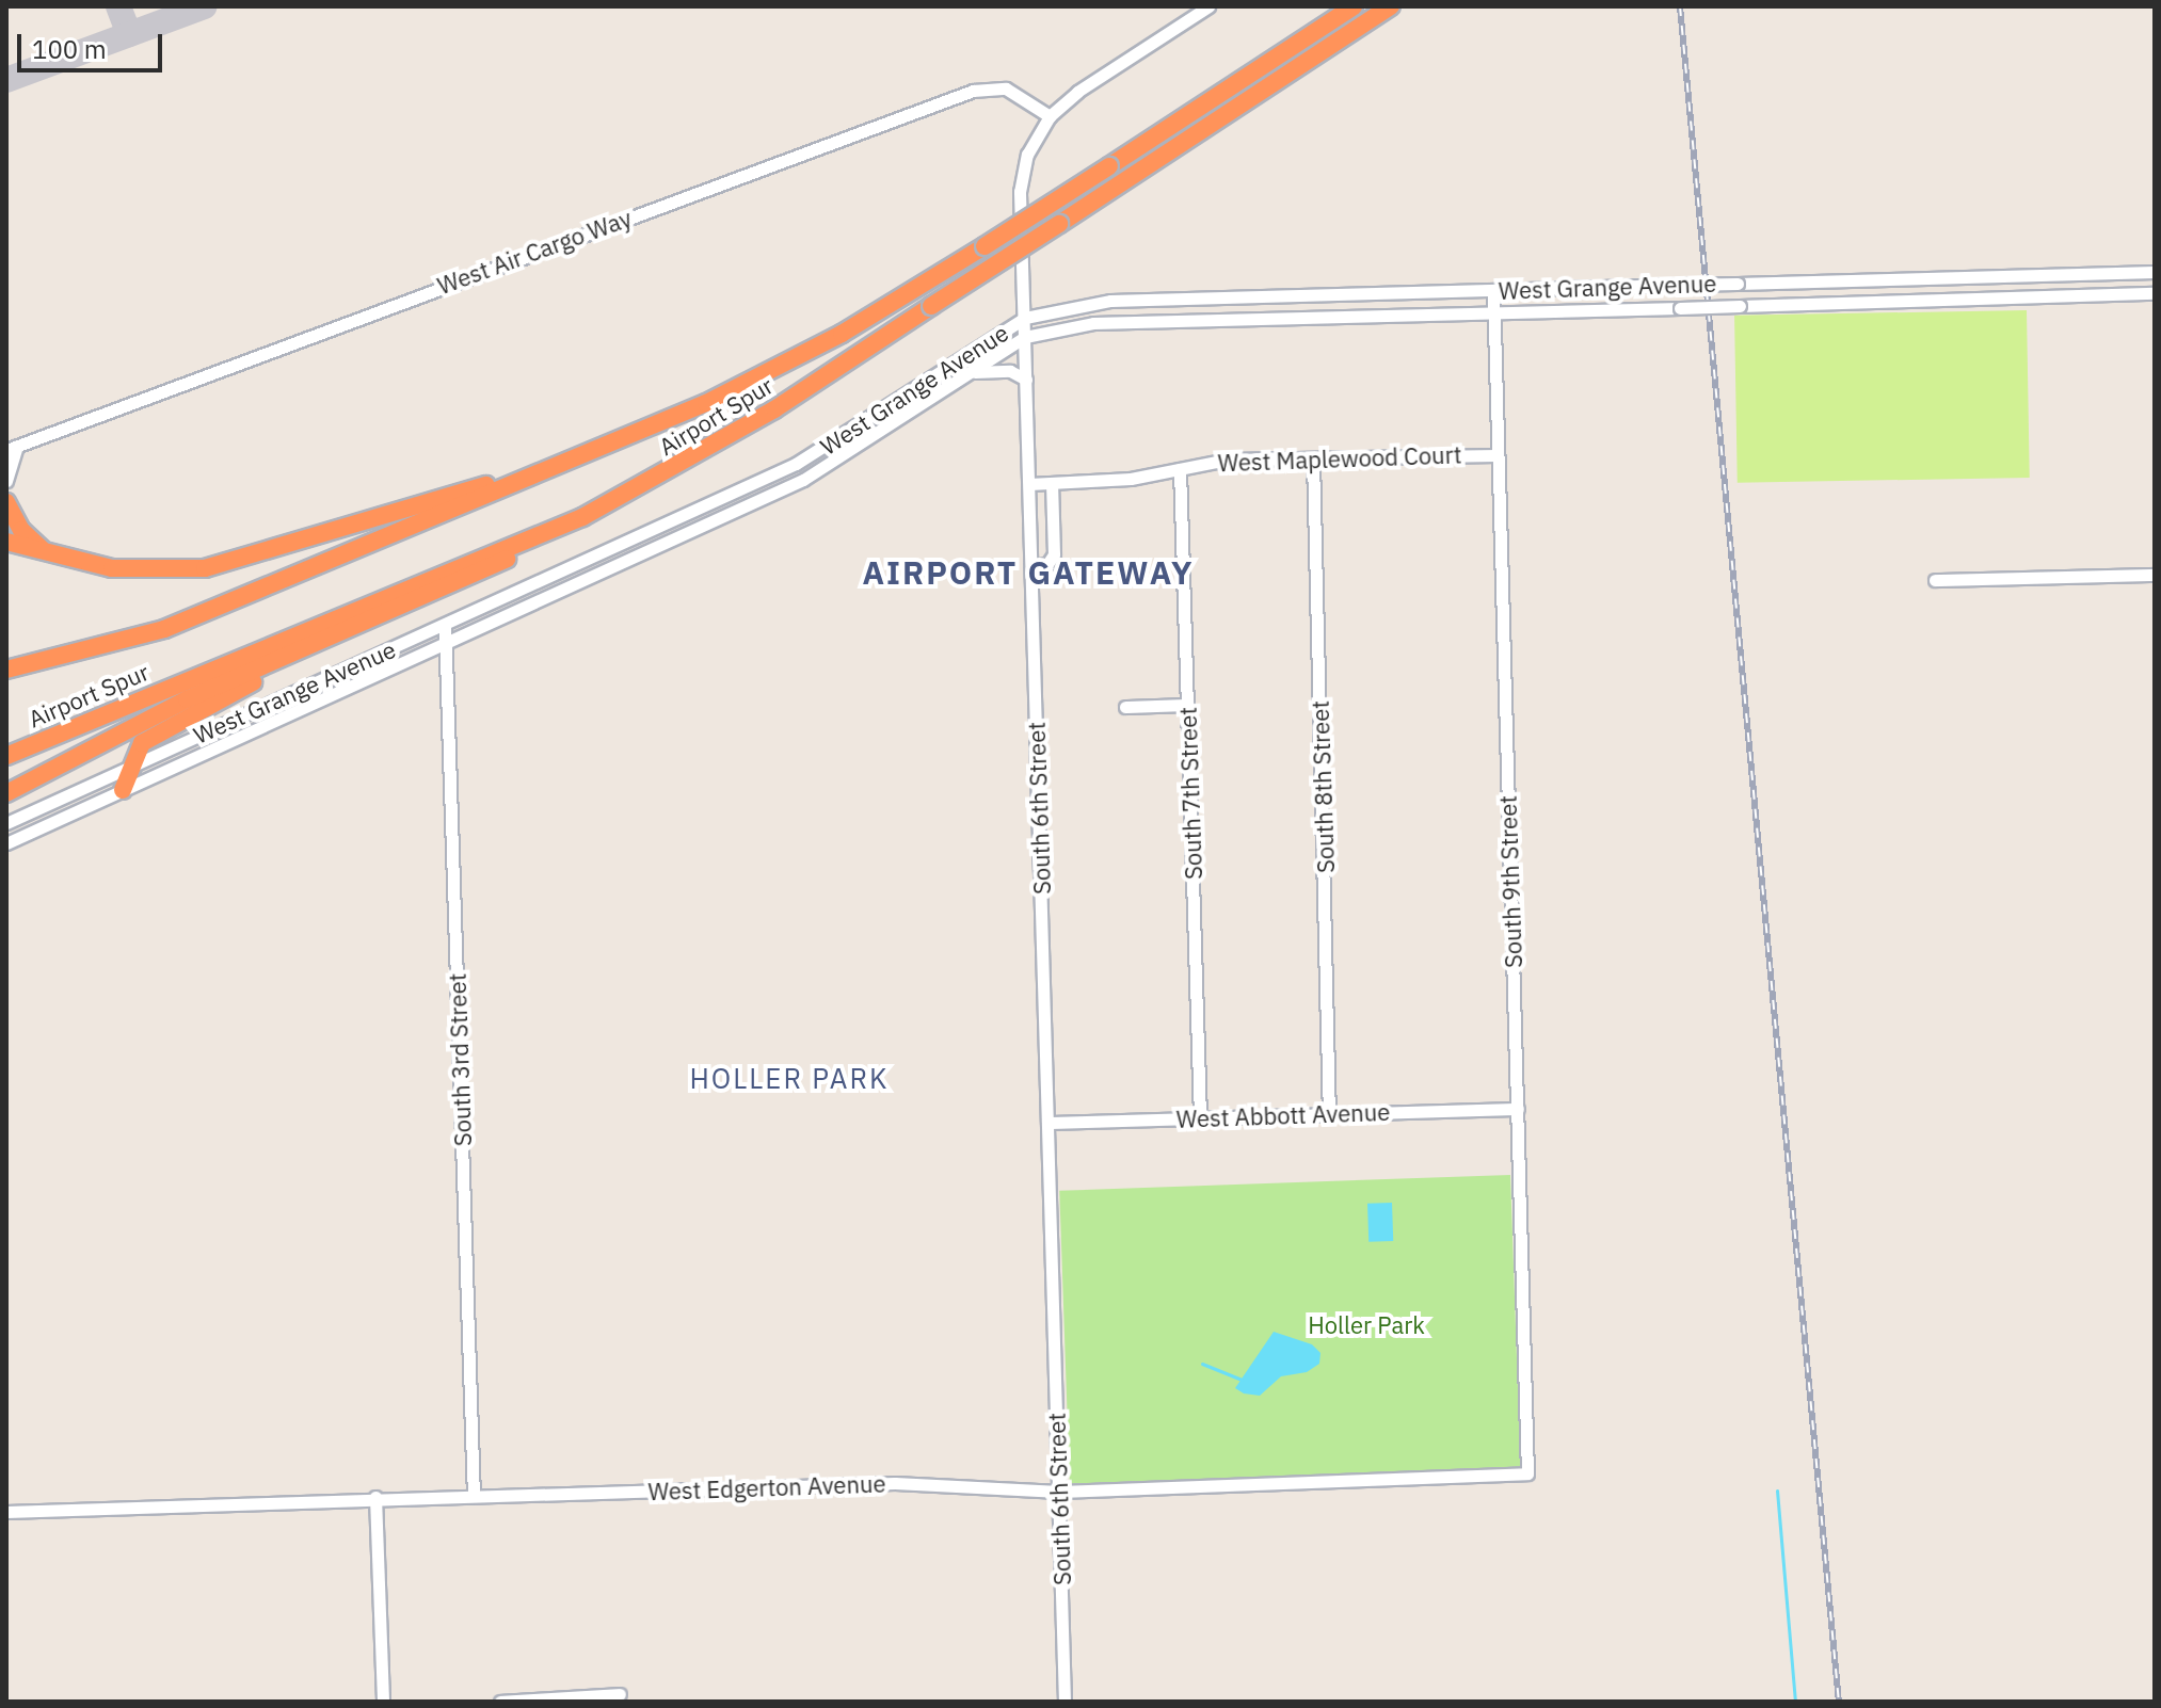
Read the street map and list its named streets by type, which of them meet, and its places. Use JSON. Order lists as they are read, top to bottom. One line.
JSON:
{"streets":{"highway":["Airport Spur"],"street":["West Air Cargo Way","West Grange Avenue","West Maplewood Court","South 8th Street","South 7th Street","South 6th Street","South 9th Street","South 3rd Street","West Abbott Avenue","West Edgerton Avenue"]},"crossings":[["West Air Cargo Way","South 6th Street"],["West Grange Avenue","South 6th Street"],["West Grange Avenue","South 9th Street"],["West Grange Avenue","South 3rd Street"],["West Maplewood Court","South 8th Street"],["West Maplewood Court","South 7th Street"],["West Maplewood Court","South 6th Street"],["West Maplewood Court","South 9th Street"],["South 8th Street","West Abbott Avenue"],["South 7th Street","West Abbott Avenue"],["South 6th Street","West Abbott Avenue"],["South 6th Street","West Edgerton Avenue"],["South 9th Street","West Abbott Avenue"],["South 9th Street","West Edgerton Avenue"],["South 3rd Street","West Edgerton Avenue"]],"districts":["AIRPORT GATEWAY","HOLLER PARK"],"parks":["Holler Park"],"scale_bar":"100 m"}
